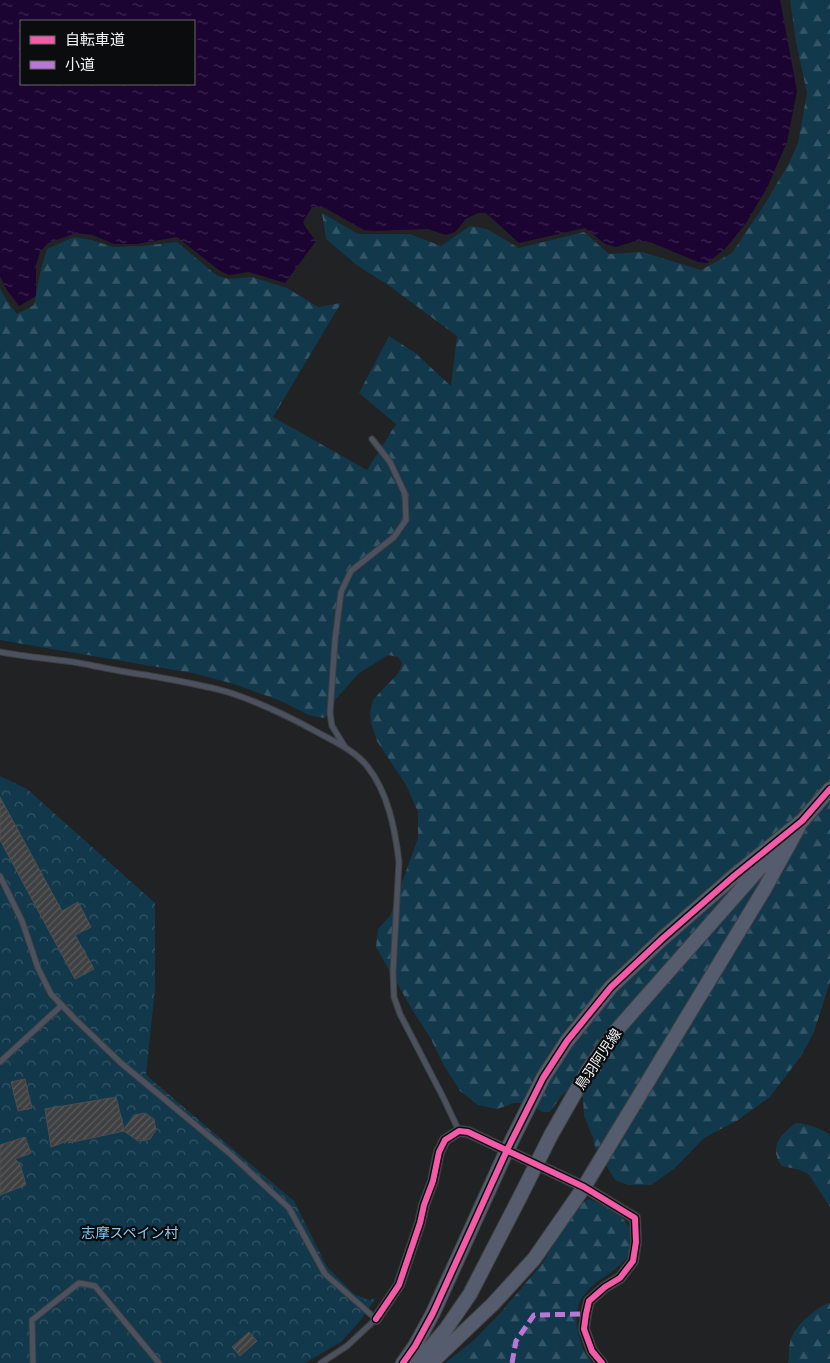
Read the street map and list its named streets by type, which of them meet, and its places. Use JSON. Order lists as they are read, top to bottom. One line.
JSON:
{"streets":{"main road":["鳥羽阿児線"]},"parks":["志摩スペイン村"],"legend":["自転車道","小道"]}
